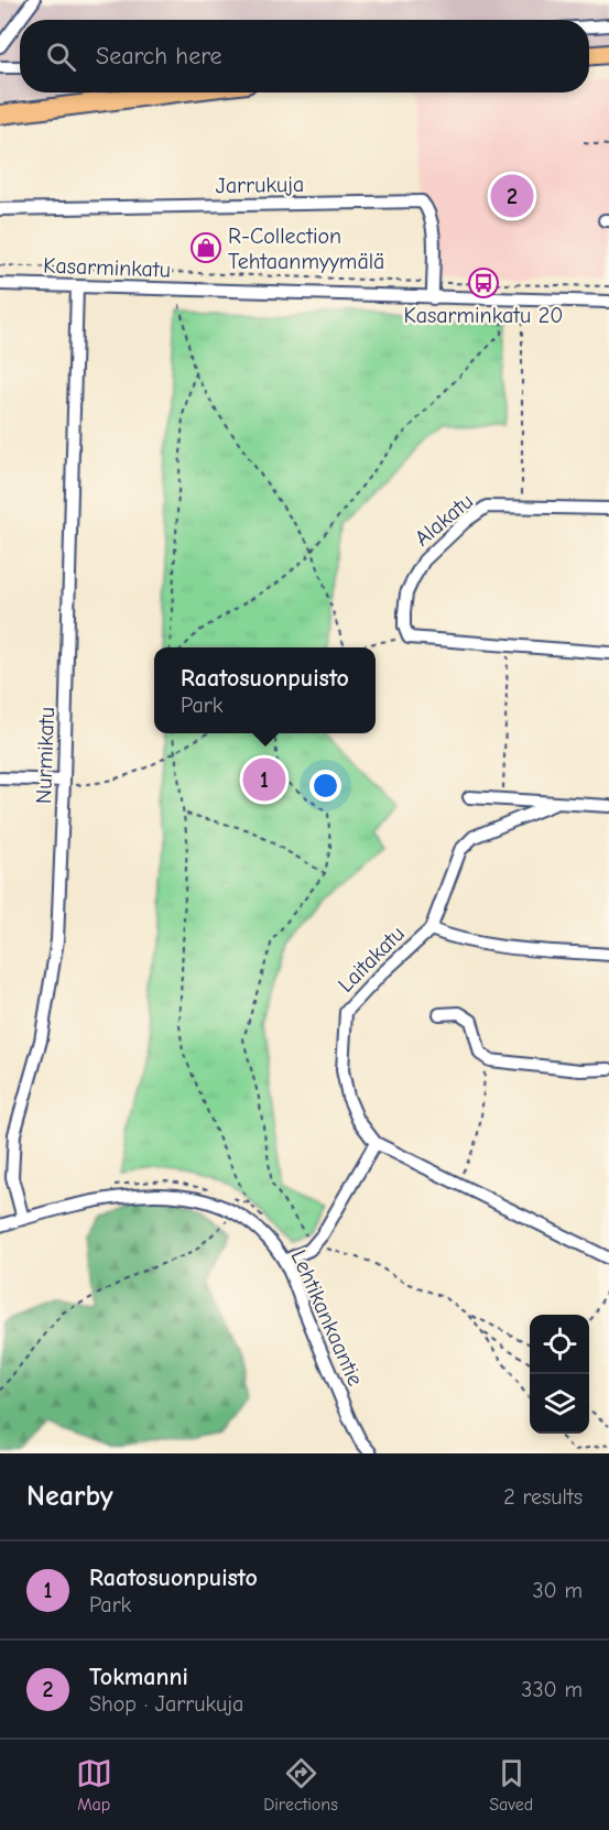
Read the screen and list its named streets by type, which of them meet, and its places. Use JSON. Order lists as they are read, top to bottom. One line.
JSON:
{"streets":{"street":["Jarrukuja","Kasarminkatu","Alakatu","Nurmikatu","Laitakatu","Lehtikankaantie"]},"crossings":[["Jarrukuja","Kasarminkatu"],["Kasarminkatu","Nurmikatu"],["Nurmikatu","Lehtikankaantie"]],"places":{"shop":["R-Collection Tehtaanmyymälä"],"bus stop":["Kasarminkatu 20"]},"page":{"search":"Search here","pins":["2","1"],"popup":["Raatosuonpuisto","Park"],"heading":["Nearby","2 results"],"list":[{"mark":"1","name":"Raatosuonpuisto","note":"Park","value":"30 m"},{"mark":"2","name":"Tokmanni","note":"Shop · Jarrukuja","value":"330 m"}],"nav":["Map","Directions","Saved"]}}
